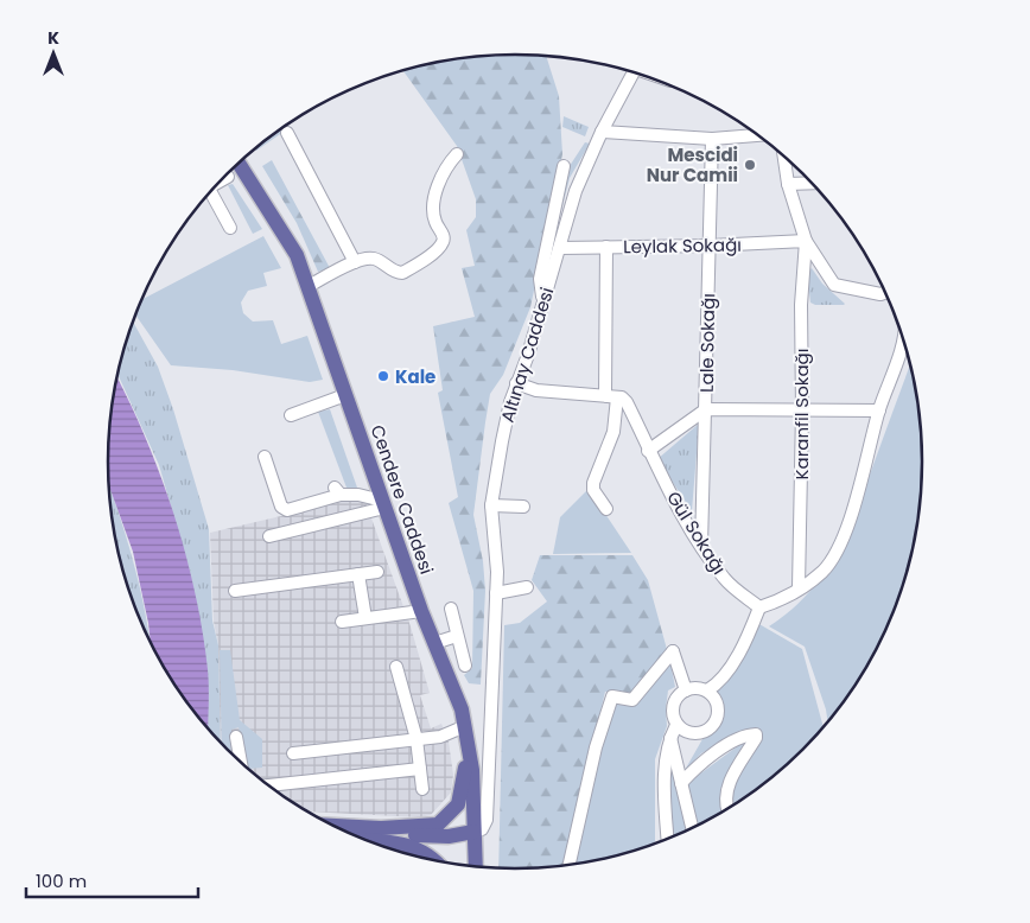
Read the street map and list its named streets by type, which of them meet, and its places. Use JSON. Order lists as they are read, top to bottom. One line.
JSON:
{"streets":{"main road":["Cendere Caddesi"],"street":["Leylak Sokağı","Lale Sokağı","Altınay Caddesi","Karanfil Sokağı","Gül Sokağı"]},"crossings":[["Leylak Sokağı","Lale Sokağı"],["Leylak Sokağı","Altınay Caddesi"],["Leylak Sokağı","Karanfil Sokağı"],["Lale Sokağı","Gül Sokağı"],["Altınay Caddesi","Cendere Caddesi"]],"places":["Mescidi Nur Camii","Kale"],"scale_bar":"100 m","north":"top"}
